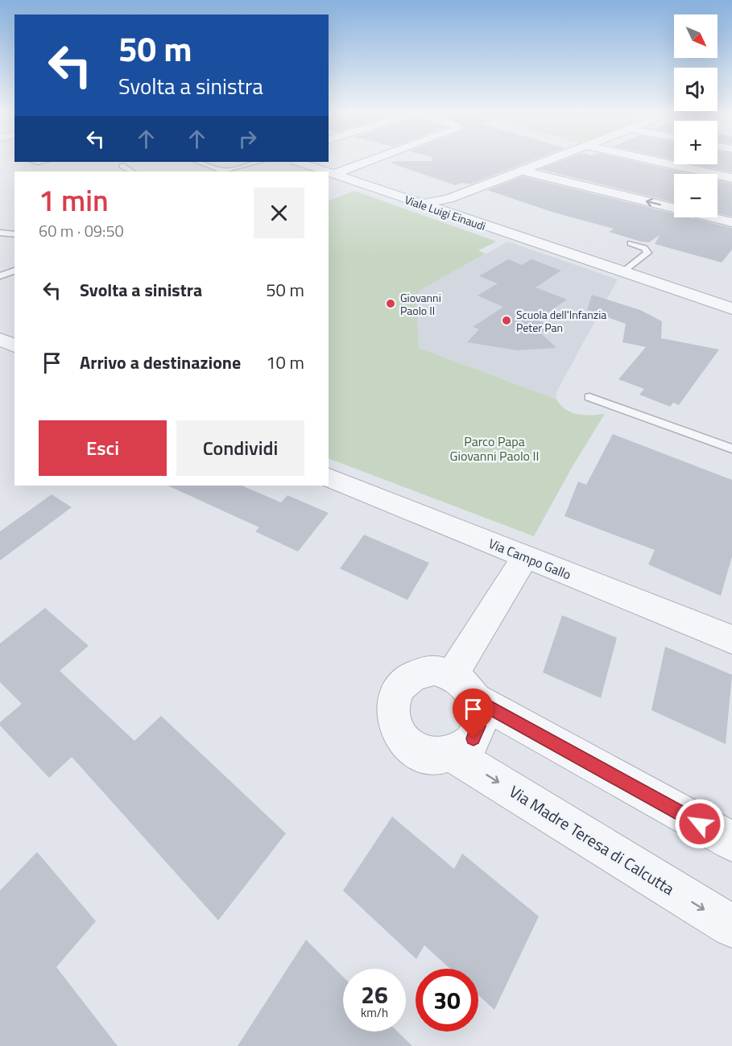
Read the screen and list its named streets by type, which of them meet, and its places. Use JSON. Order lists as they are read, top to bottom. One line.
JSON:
{"streets":{"street":["Viale Luigi Einaudi","Via Campo Gallo","Via Madre Teresa di Calcutta"]},"parks":["Parco Papa Giovanni Paolo II"],"places":["Giovanni Paolo II","Scuola dell'Infanzia Peter Pan"],"north":"bottom right","page":{"map_buttons":["+","−"],"turn":["50 m","Svolta a sinistra"],"heading":["1 min","60 m · 09:50"],"list":[{"name":"Svolta a sinistra","value":"50 m"},{"name":"Arrivo a destinazione","value":"10 m"}],"buttons":["Esci","Condividi"],"speed":"26 km/h","limit":"30"}}
